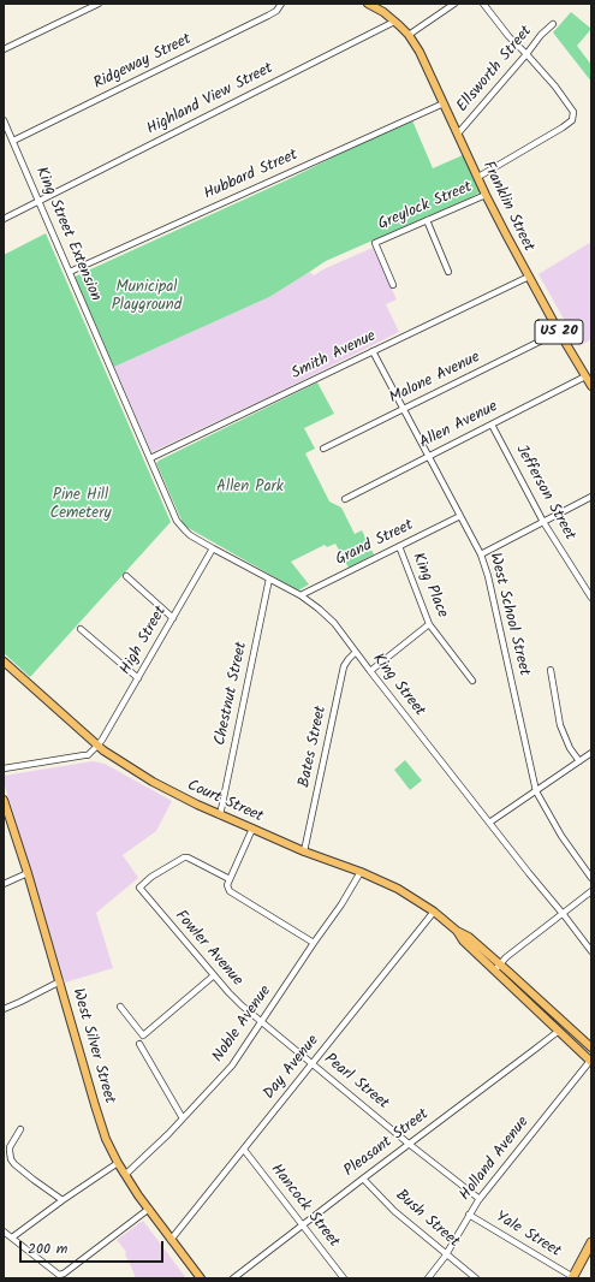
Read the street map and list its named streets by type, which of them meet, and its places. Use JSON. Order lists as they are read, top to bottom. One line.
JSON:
{"streets":{"main road":["Franklin Street","US 20","Court Street","West Silver Street"],"street":["Ridgeway Street","Ellsworth Street","Highland View Street","Hubbard Street","Greylock Street","King Street Extension","Smith Avenue","Malone Avenue","Allen Avenue","Jefferson Street","Grand Street","King Place","West School Street","High Street","King Street","Chestnut Street","Bates Street","Fowler Avenue","Noble Avenue","Day Avenue","Pearl Street","Pleasant Street","Holland Avenue","Hancock Street","Bush Street","Yale Street"]},"crossings":[["Ridgeway Street","King Street Extension"],["Ellsworth Street","Franklin Street"],["Highland View Street","King Street Extension"],["Highland View Street","US 20"],["Hubbard Street","Franklin Street"],["Hubbard Street","King Street Extension"],["Greylock Street","Franklin Street"],["Franklin Street","US 20"],["Franklin Street","Smith Avenue"],["Franklin Street","Malone Avenue"],["Franklin Street","Allen Avenue"],["King Street Extension","Smith Avenue"],["King Street Extension","King Street"],["Smith Avenue","West School Street"],["Malone Avenue","West School Street"],["Allen Avenue","Jefferson Street"],["Allen Avenue","West School Street"],["Grand Street","King Place"],["Grand Street","West School Street"],["Grand Street","King Street"],["High Street","King Street"],["High Street","Court Street"],["King Street","Chestnut Street"],["King Street","Bates Street"],["Chestnut Street","Court Street"],["Bates Street","Court Street"],["Court Street","Noble Avenue"],["Court Street","Day Avenue"],["Court Street","Pleasant Street"],["Court Street","Holland Avenue"],["Fowler Avenue","Noble Avenue"],["Fowler Avenue","Pearl Street"],["Noble Avenue","West Silver Street"],["Noble Avenue","Pearl Street"],["West Silver Street","Day Avenue"],["Day Avenue","Pearl Street"],["Day Avenue","Hancock Street"],["Pearl Street","Pleasant Street"],["Pearl Street","Holland Avenue"],["Pleasant Street","Hancock Street"],["Pleasant Street","Bush Street"],["Holland Avenue","Bush Street"],["Holland Avenue","Yale Street"]],"parks":["Municipal Playground","Allen Park","Pine Hill Cemetery"],"scale_bar":"200 m"}
